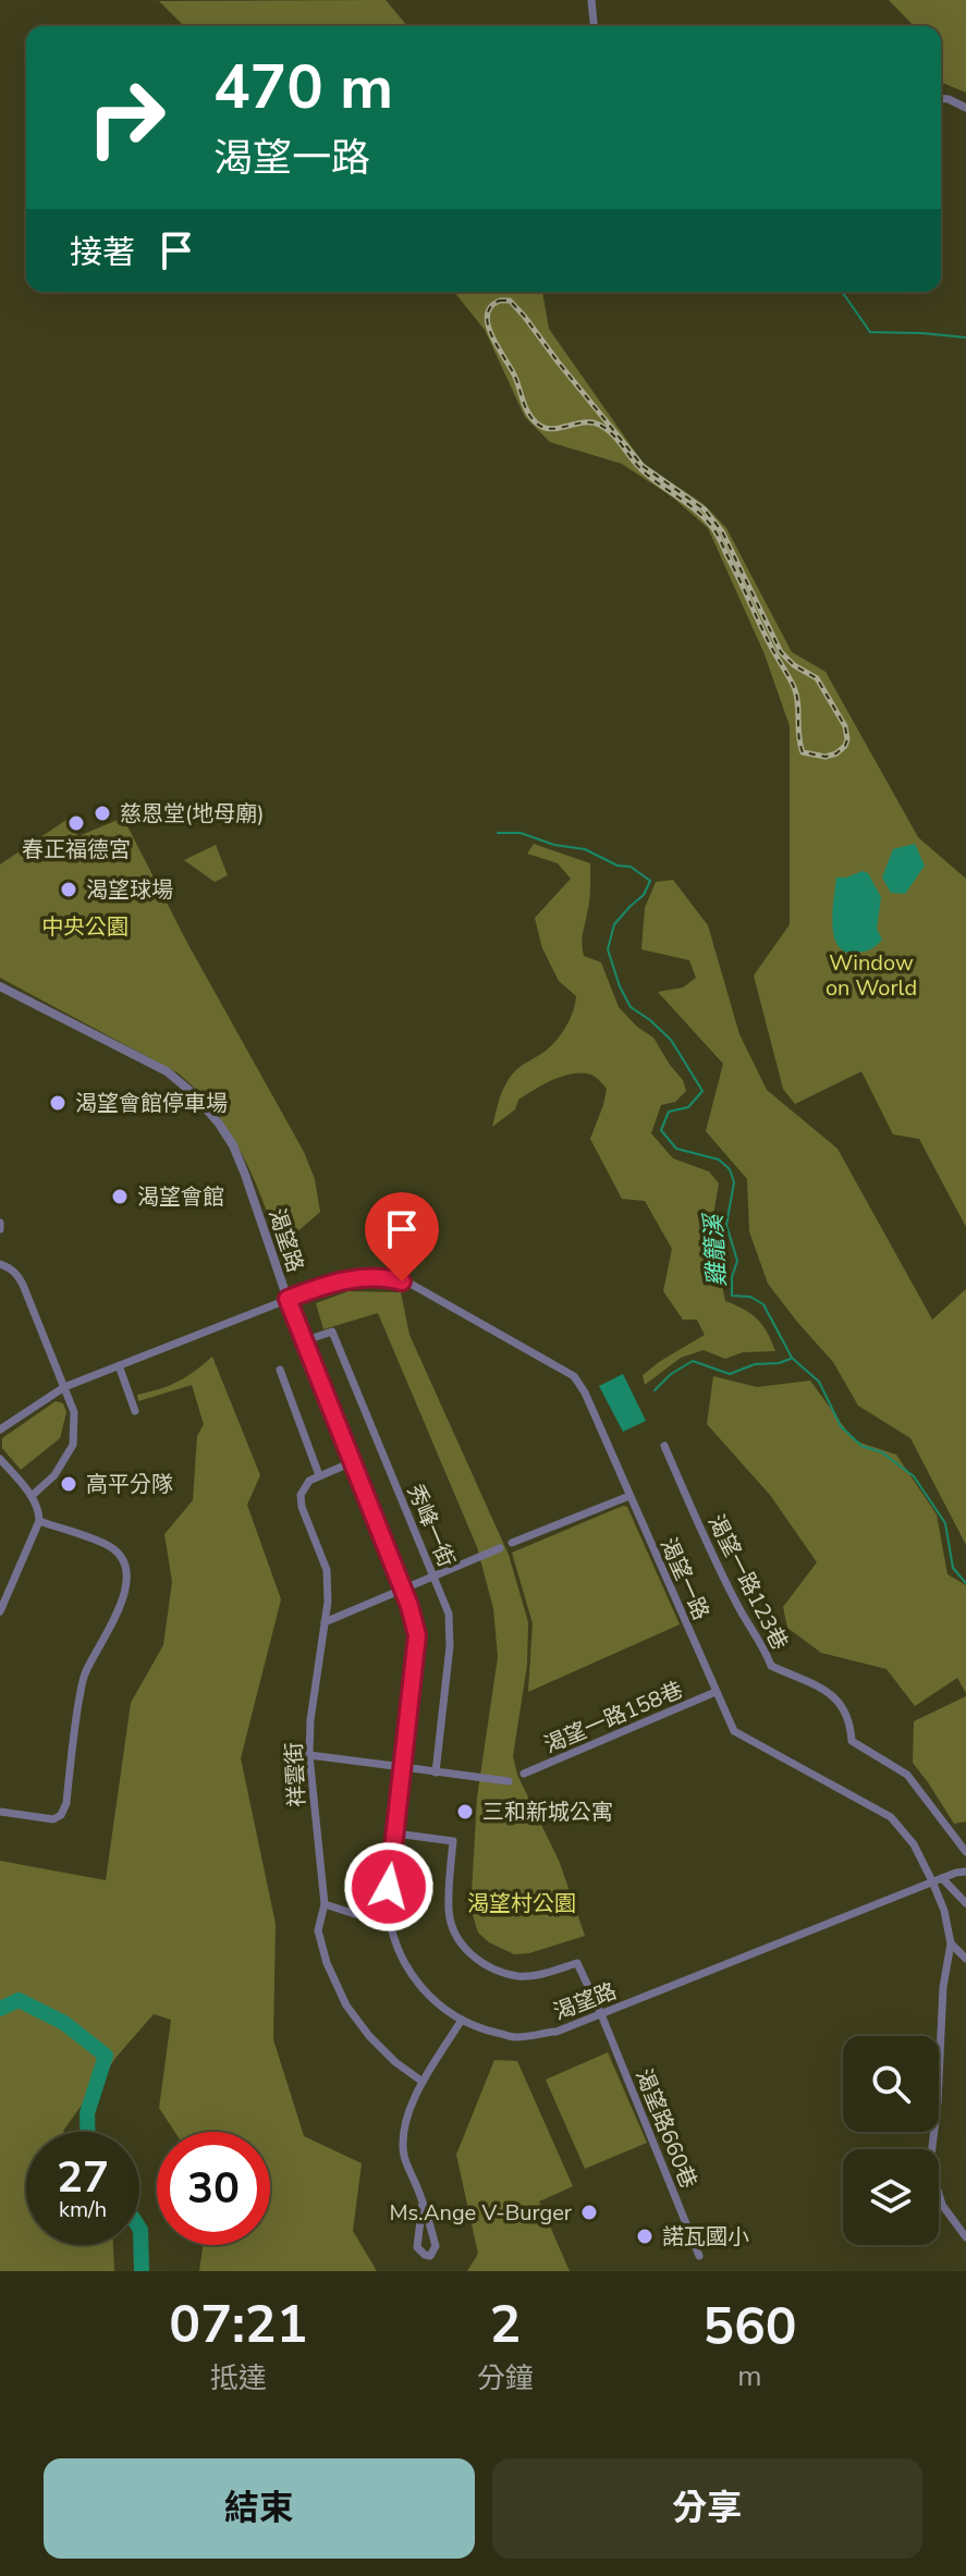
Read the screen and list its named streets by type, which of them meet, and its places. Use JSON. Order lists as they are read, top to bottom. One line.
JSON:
{"streets":{"street":["渴望路","秀峰一街","渴望一路","渴望一路123巷","渴望一路158巷","祥雲街","渴望路660巷"]},"crossings":[["渴望路","秀峰一街"],["渴望路","渴望一路"],["渴望路","渴望路660巷"],["渴望一路","渴望一路158巷"]],"water":["雞籠溪"],"parks":["中央公園","Window on World","渴望村公園"],"places":["慈恩堂(地母廟)","春正福德宮","渴望球場","渴望會館停車場","渴望會館","高平分隊","三和新城公寓","Ms.Ange V-Burger","諾瓦國小"],"page":{"turn":["470 m","渴望一路"],"then":"接著","speed":"27 km/h","limit":"30","eta":["07:21","抵達","2","分鐘","560","m"],"buttons":["結束","分享"]}}
